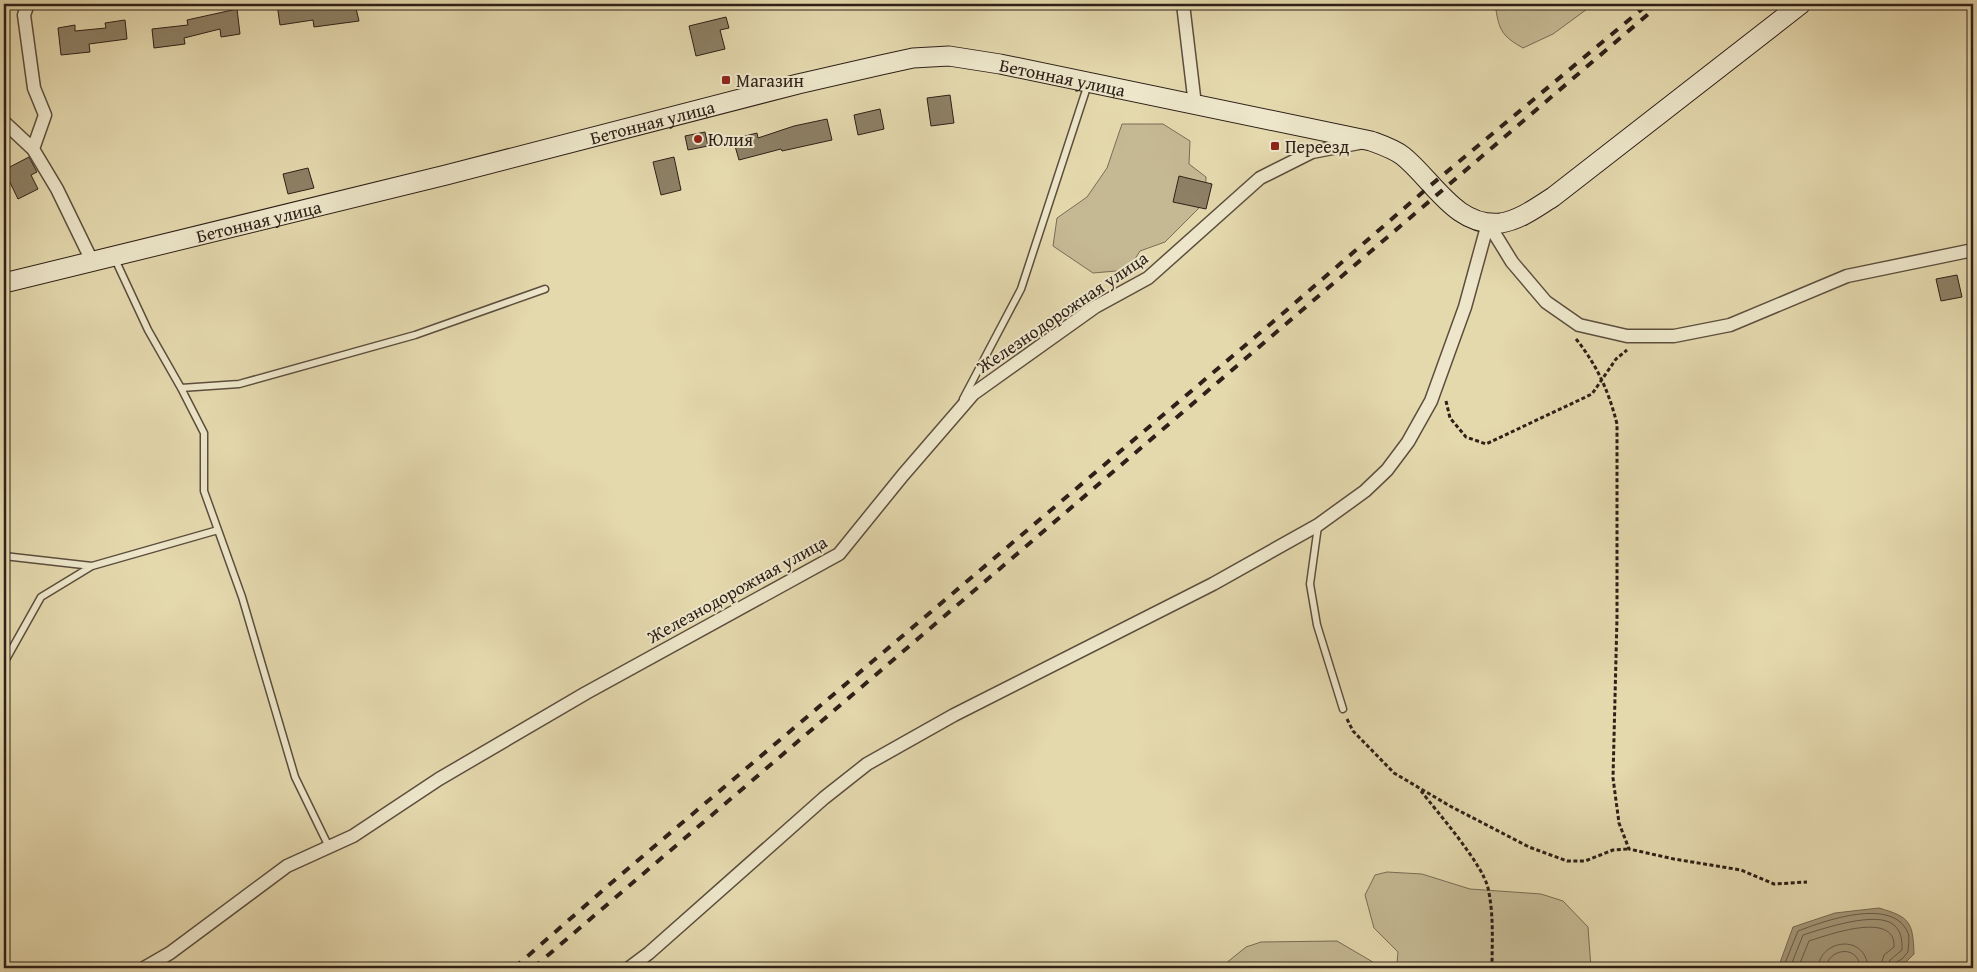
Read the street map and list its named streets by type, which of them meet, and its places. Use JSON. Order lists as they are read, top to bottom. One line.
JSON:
{"streets":{"main road":["Бетонная улица"],"street":["Железнодорожная улица"]},"crossings":[["Бетонная улица","Железнодорожная улица"]],"places":{"transit":["Магазин","Переезд"],"other":["Юлия"]}}
